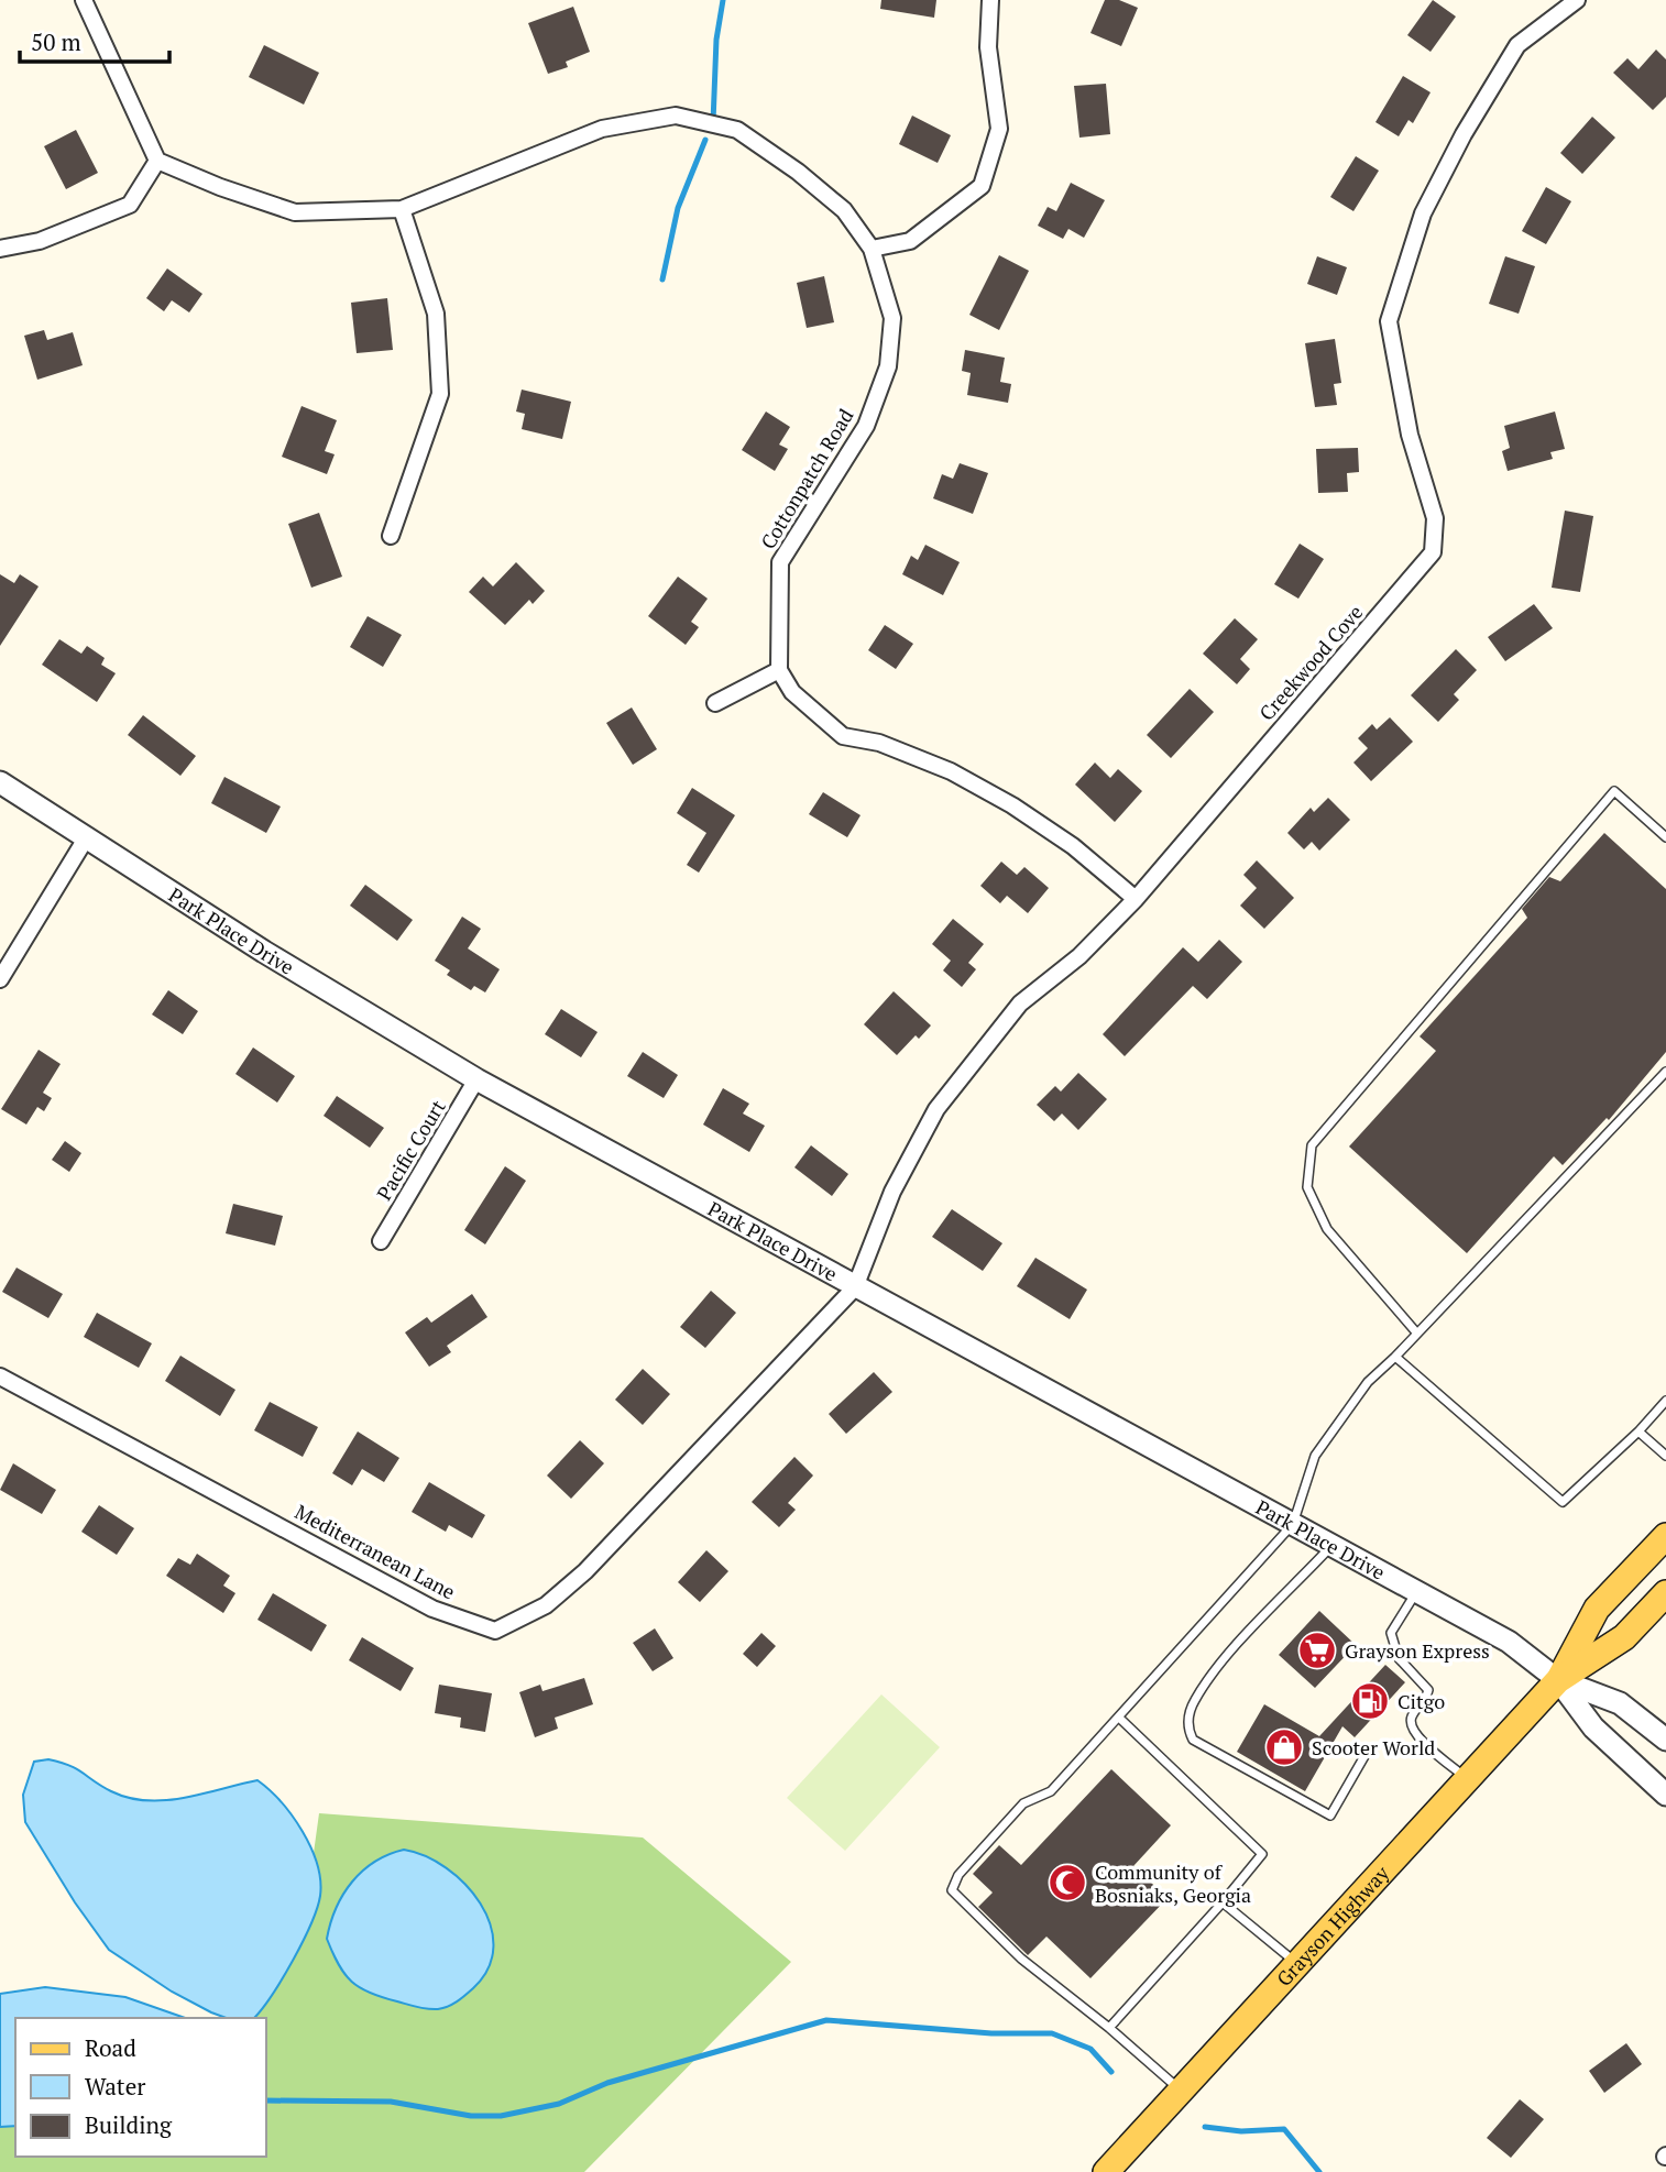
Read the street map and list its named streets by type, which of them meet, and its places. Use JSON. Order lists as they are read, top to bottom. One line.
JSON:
{"streets":{"main road":["Grayson Highway"],"street":["Cottonpatch Road","Creekwood Cove","Park Place Drive","Pacific Court","Mediterranean Lane"]},"crossings":[["Creekwood Cove","Park Place Drive"],["Creekwood Cove","Mediterranean Lane"],["Park Place Drive","Pacific Court"],["Park Place Drive","Mediterranean Lane"],["Park Place Drive","Grayson Highway"]],"places":{"supermarket":["Grayson Express"],"fuel station":["Citgo"],"shop":["Scooter World"],"mosque":["Community of Bosniaks, Georgia"]},"legend":["Road","Water","Building"],"scale_bar":"50 m"}
